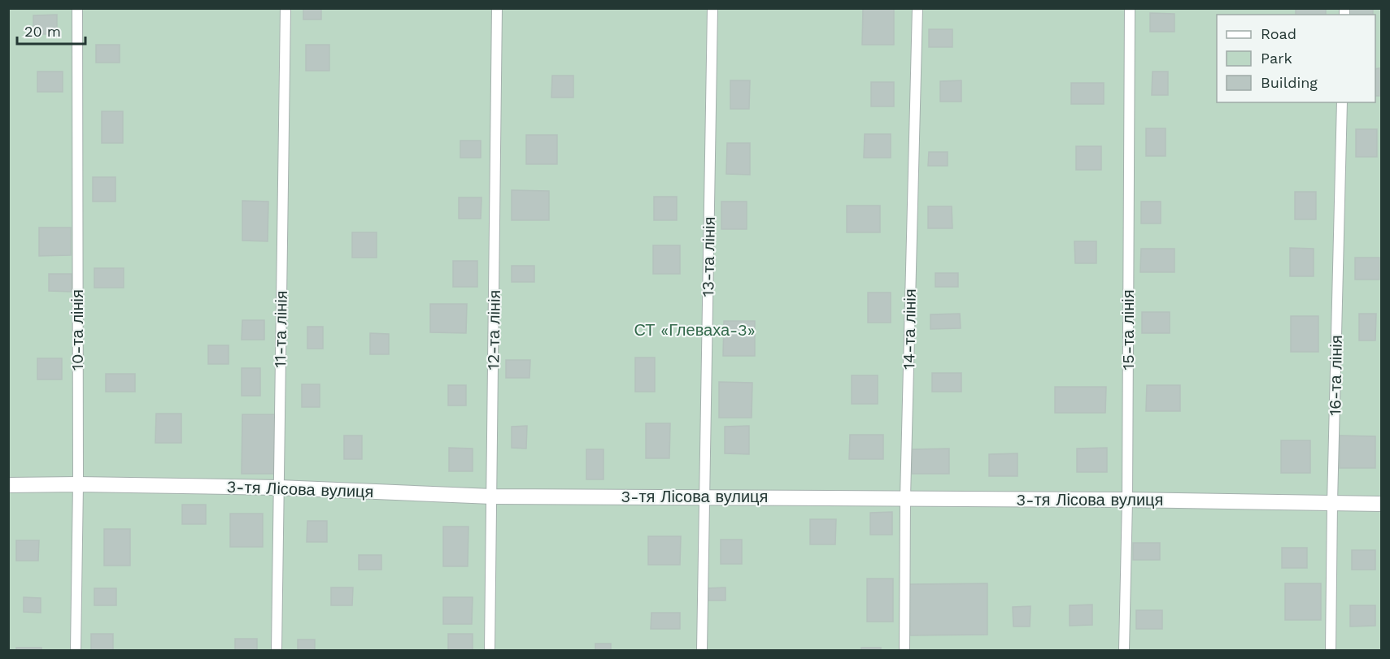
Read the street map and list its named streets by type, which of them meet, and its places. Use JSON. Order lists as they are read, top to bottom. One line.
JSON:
{"streets":{"street":["3-тя Лісова вулиця"],"lane":["13-та лінія","11-та лінія","14-та лінія","10-та лінія","12-та лінія","15-та лінія","16-та лінія"]},"crossings":[["13-та лінія","3-тя Лісова вулиця"],["11-та лінія","3-тя Лісова вулиця"],["14-та лінія","3-тя Лісова вулиця"],["10-та лінія","3-тя Лісова вулиця"],["12-та лінія","3-тя Лісова вулиця"],["15-та лінія","3-тя Лісова вулиця"],["16-та лінія","3-тя Лісова вулиця"]],"parks":["СТ «Глеваха-3»"],"legend":["Road","Park","Building"],"scale_bar":"20 m"}
